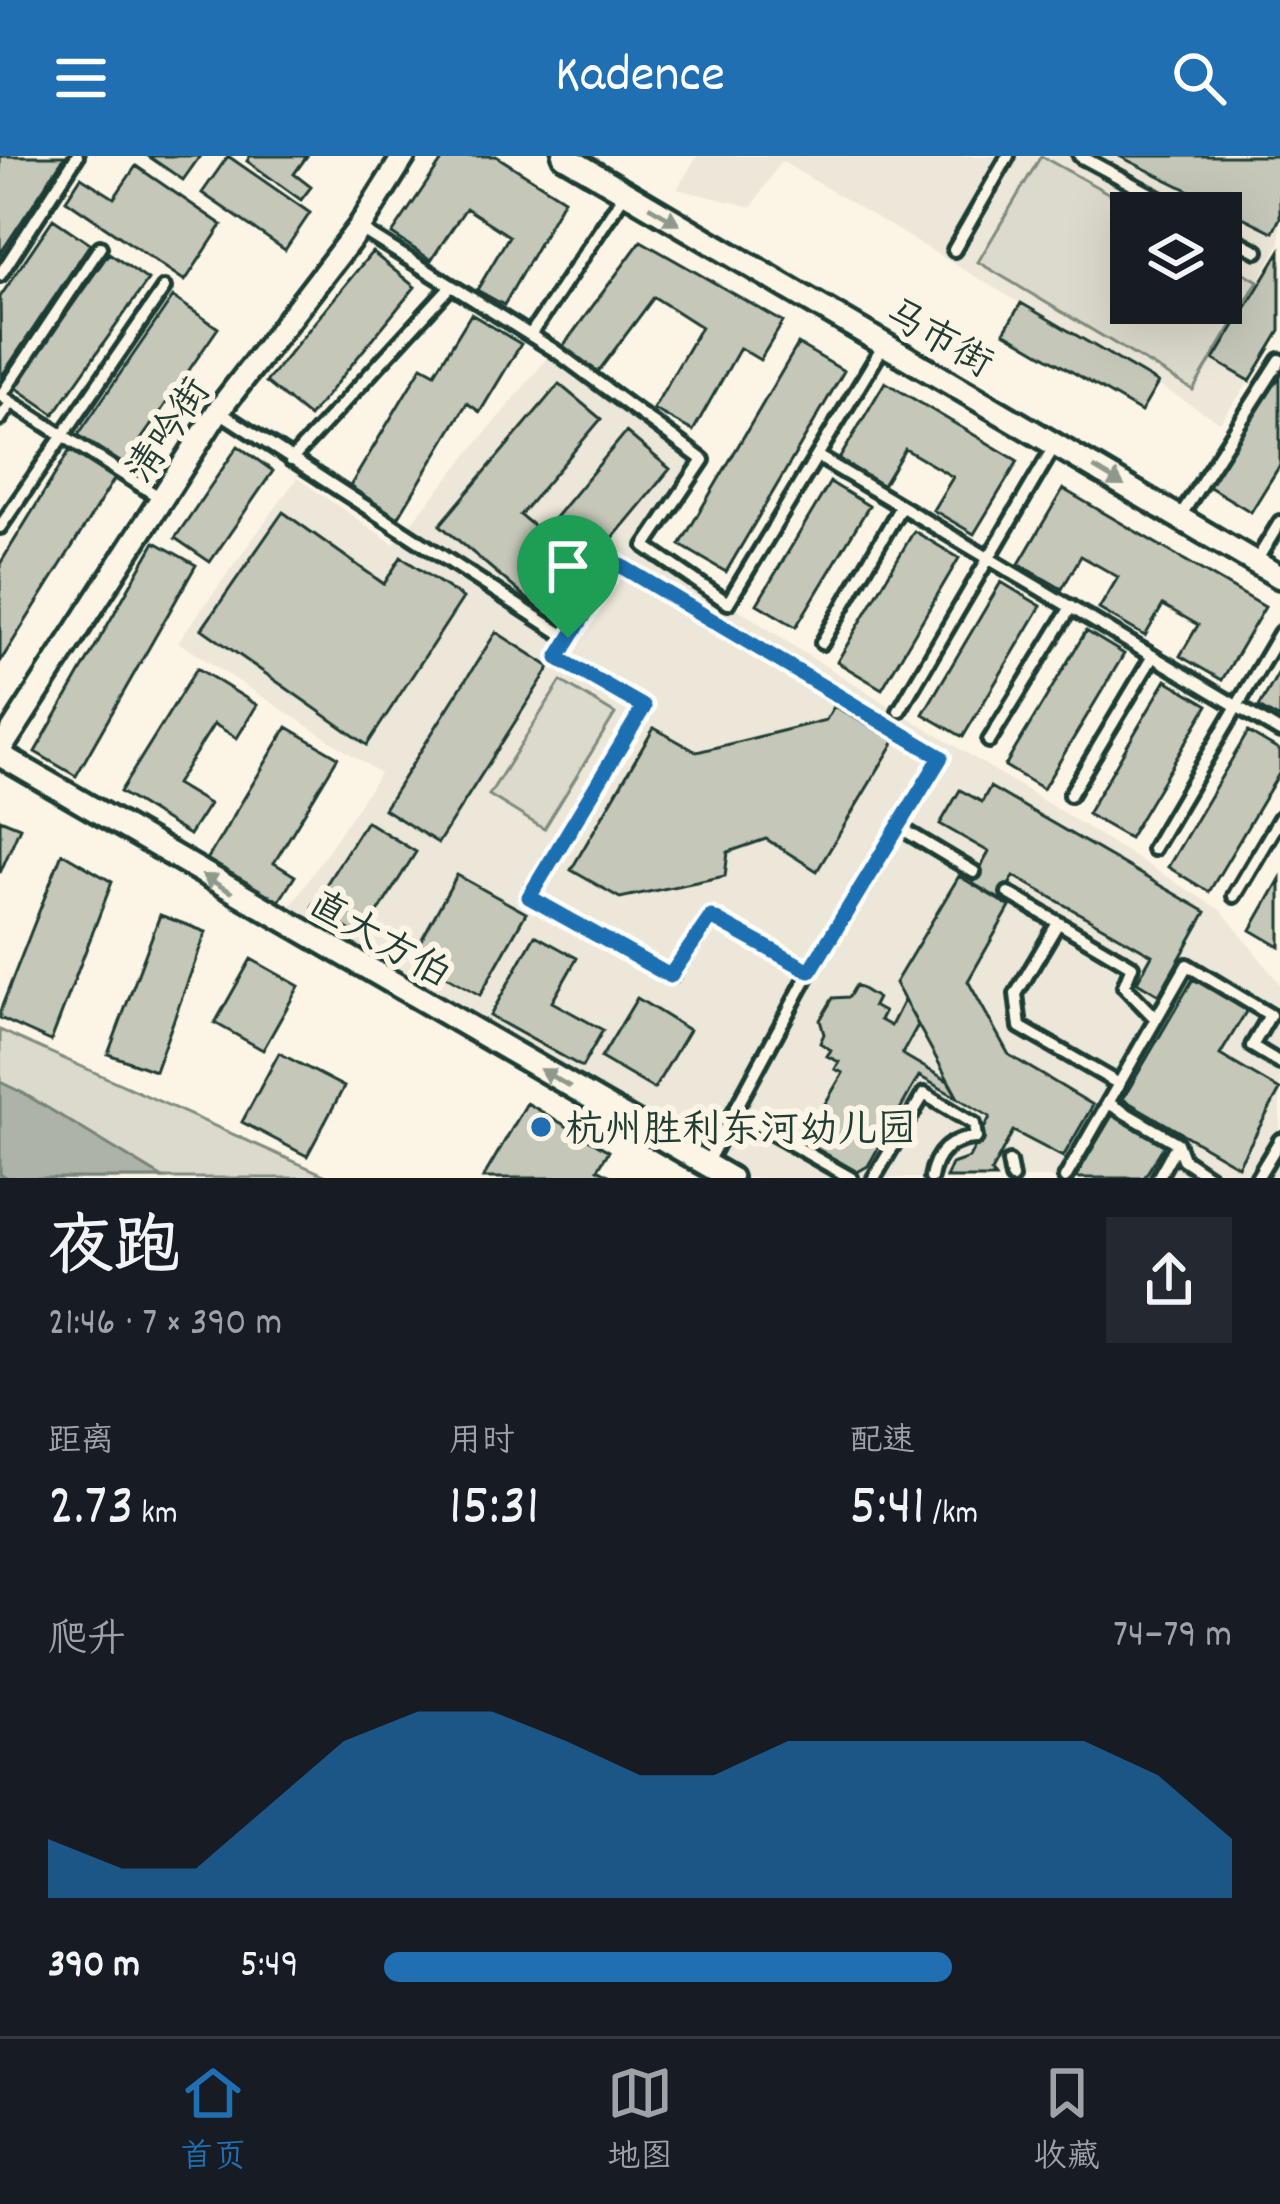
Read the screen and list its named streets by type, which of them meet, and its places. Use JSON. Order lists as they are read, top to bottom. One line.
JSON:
{"streets":{"street":["马市街","清吟街","直大方伯"]},"crossings":[["清吟街","直大方伯"]],"one_way":["马市街","直大方伯"],"places":["杭州胜利东河幼儿园"],"page":{"header":"Kadence","heading":["夜跑","21:46 · 7 × 390 m"],"stats":[["距离","2.73 km"],["用时","15:31"],["配速","5:41 /km"]],"chart":["爬升","74–79 m"],"list":[{"name":"390 m","note":"5:49"}],"tabs":["首页","地图","收藏"]}}
